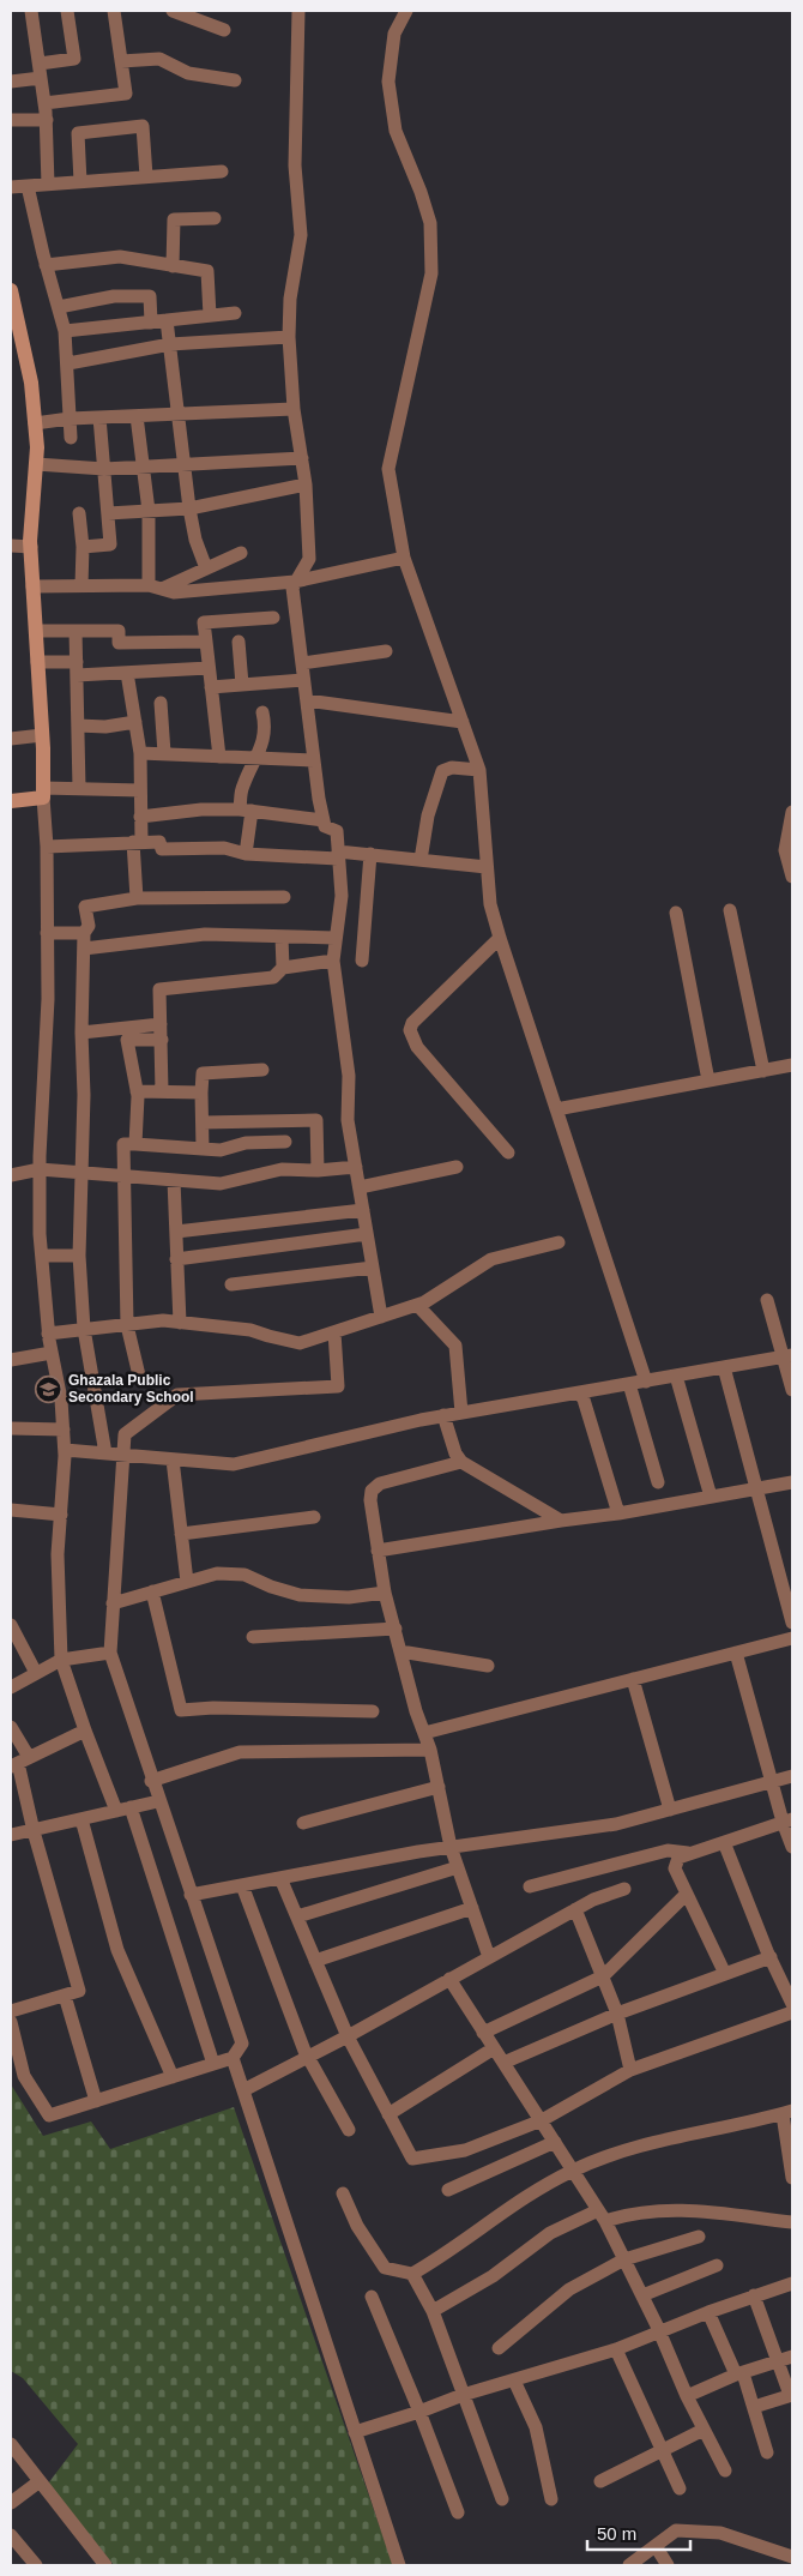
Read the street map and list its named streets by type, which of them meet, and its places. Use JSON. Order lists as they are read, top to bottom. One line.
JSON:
{"places":{"school or university":["Ghazala Public Secondary School"]},"scale_bar":"50 m"}
